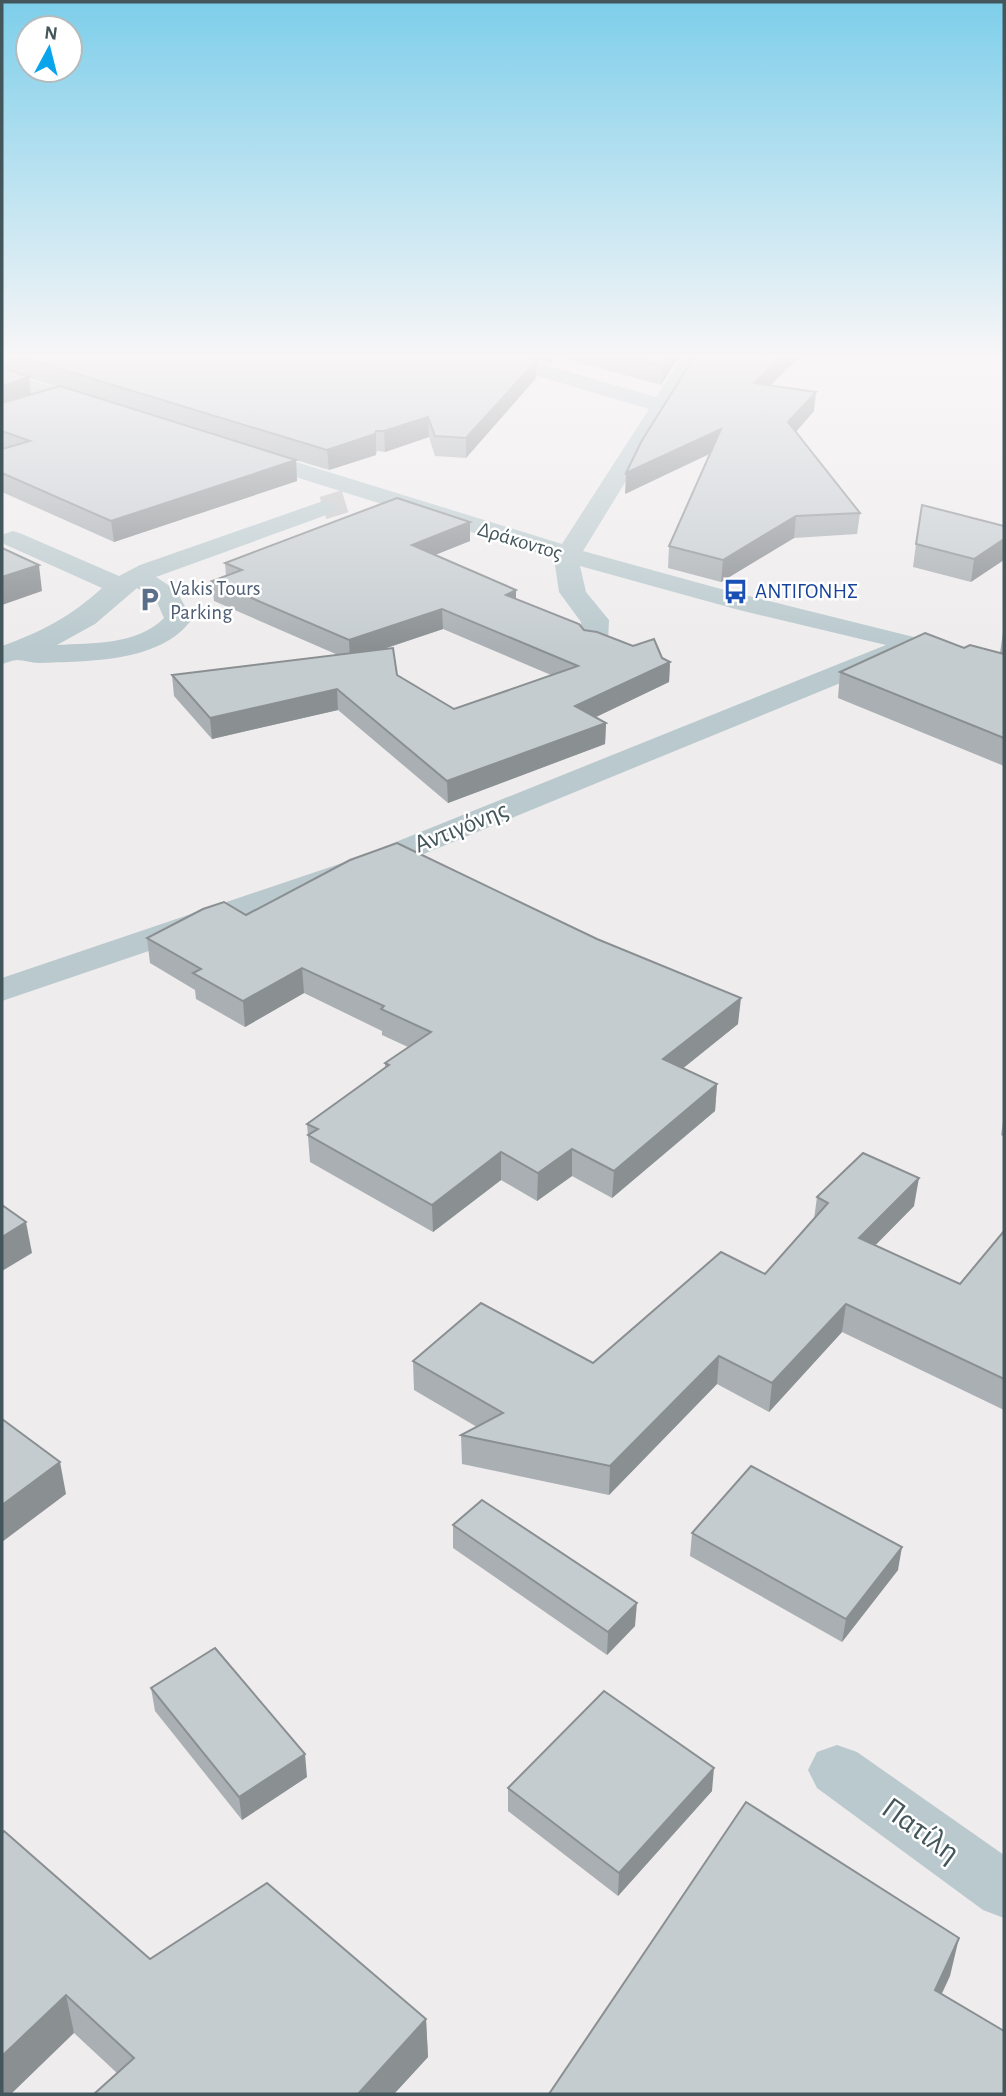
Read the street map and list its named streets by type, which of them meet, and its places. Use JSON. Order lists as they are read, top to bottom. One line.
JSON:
{"streets":{"street":["Δράκοντος","Αντιγόνης","Πατίλη"]},"crossings":[["Δράκοντος","Αντιγόνης"]],"places":{"bus stop":["ΑΝΤΙΓΟΝΗΣ"],"parking":["Vakis Tours Parking"]},"north":"top"}
